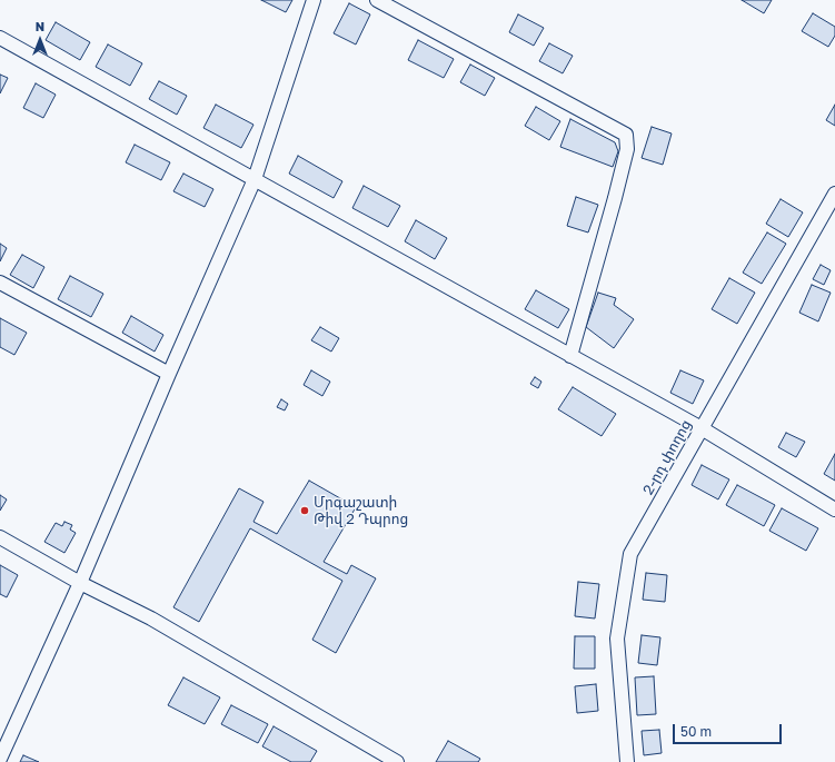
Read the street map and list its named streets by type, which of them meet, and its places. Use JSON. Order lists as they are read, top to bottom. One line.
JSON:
{"streets":{"street":["2-րդ փողոց"]},"places":["Մրգաշատի Թիվ 2 Դպրոց"],"scale_bar":"50 m","north":"top"}
